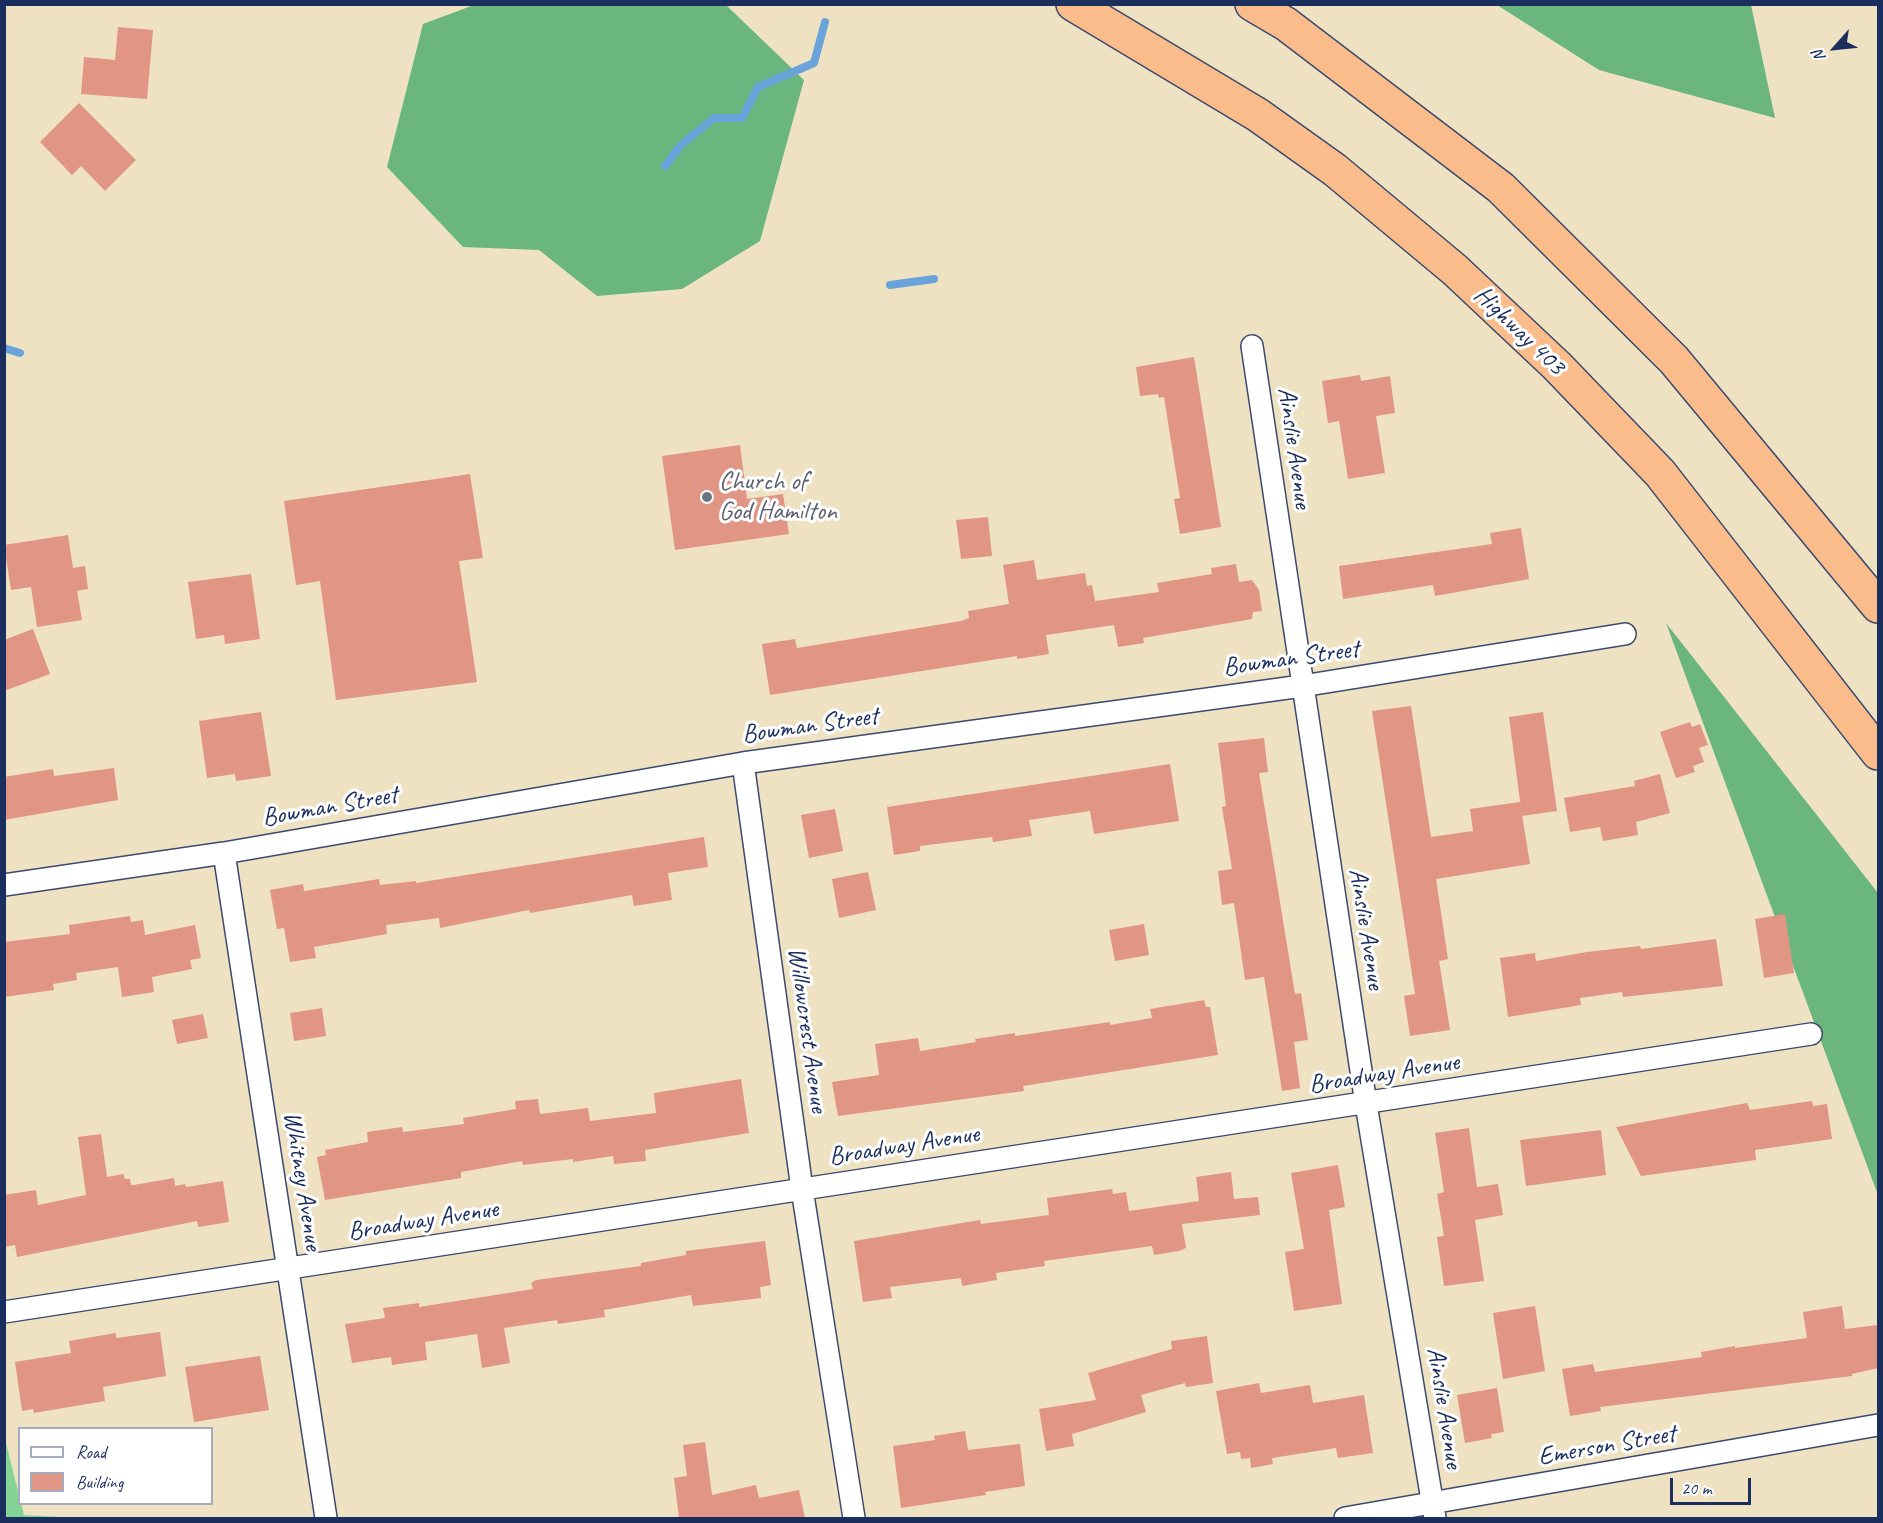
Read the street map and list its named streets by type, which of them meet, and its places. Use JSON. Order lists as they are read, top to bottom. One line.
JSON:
{"streets":{"highway":["Highway 403"],"street":["Ainslie Avenue","Bowman Street","Willowcrest Avenue","Broadway Avenue","Whitney Avenue","Emerson Street"]},"crossings":[["Ainslie Avenue","Bowman Street"],["Ainslie Avenue","Broadway Avenue"],["Ainslie Avenue","Emerson Street"],["Bowman Street","Willowcrest Avenue"],["Bowman Street","Whitney Avenue"],["Willowcrest Avenue","Broadway Avenue"],["Broadway Avenue","Whitney Avenue"]],"places":["Church of God Hamilton"],"legend":["Road","Building"],"scale_bar":"20 m","north":"bottom left"}
